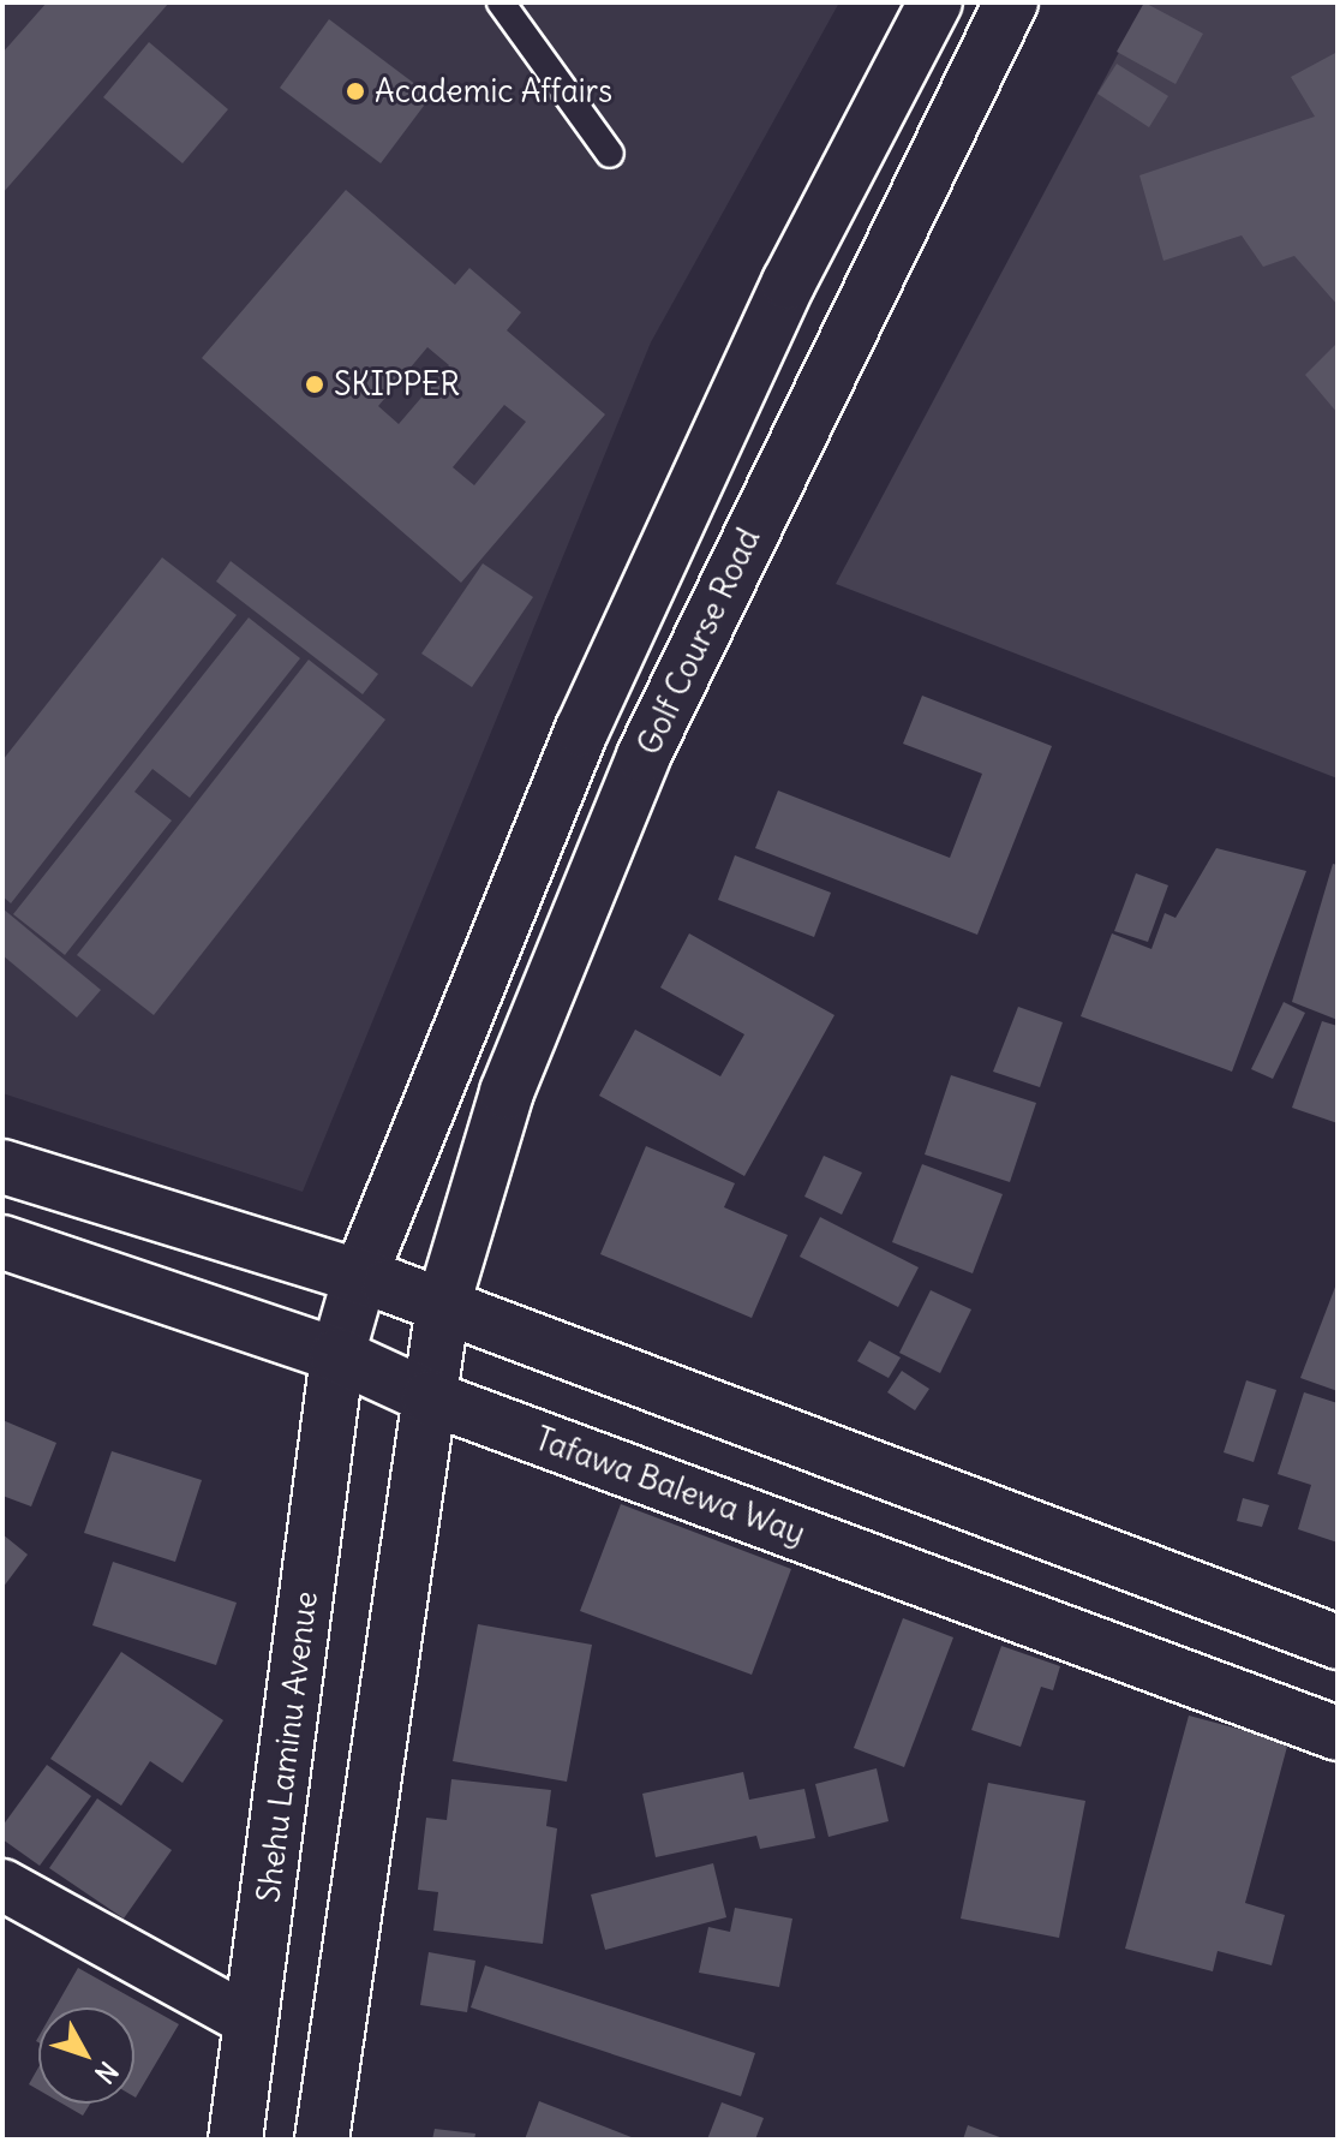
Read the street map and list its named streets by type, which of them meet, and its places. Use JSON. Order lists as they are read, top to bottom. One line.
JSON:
{"streets":{"street":["Golf Course Road","Tafawa Balewa Way","Shehu Laminu Avenue"]},"crossings":[["Golf Course Road","Tafawa Balewa Way"],["Tafawa Balewa Way","Shehu Laminu Avenue"]],"places":["Academic Affairs","SKIPPER"],"north":"bottom right"}
